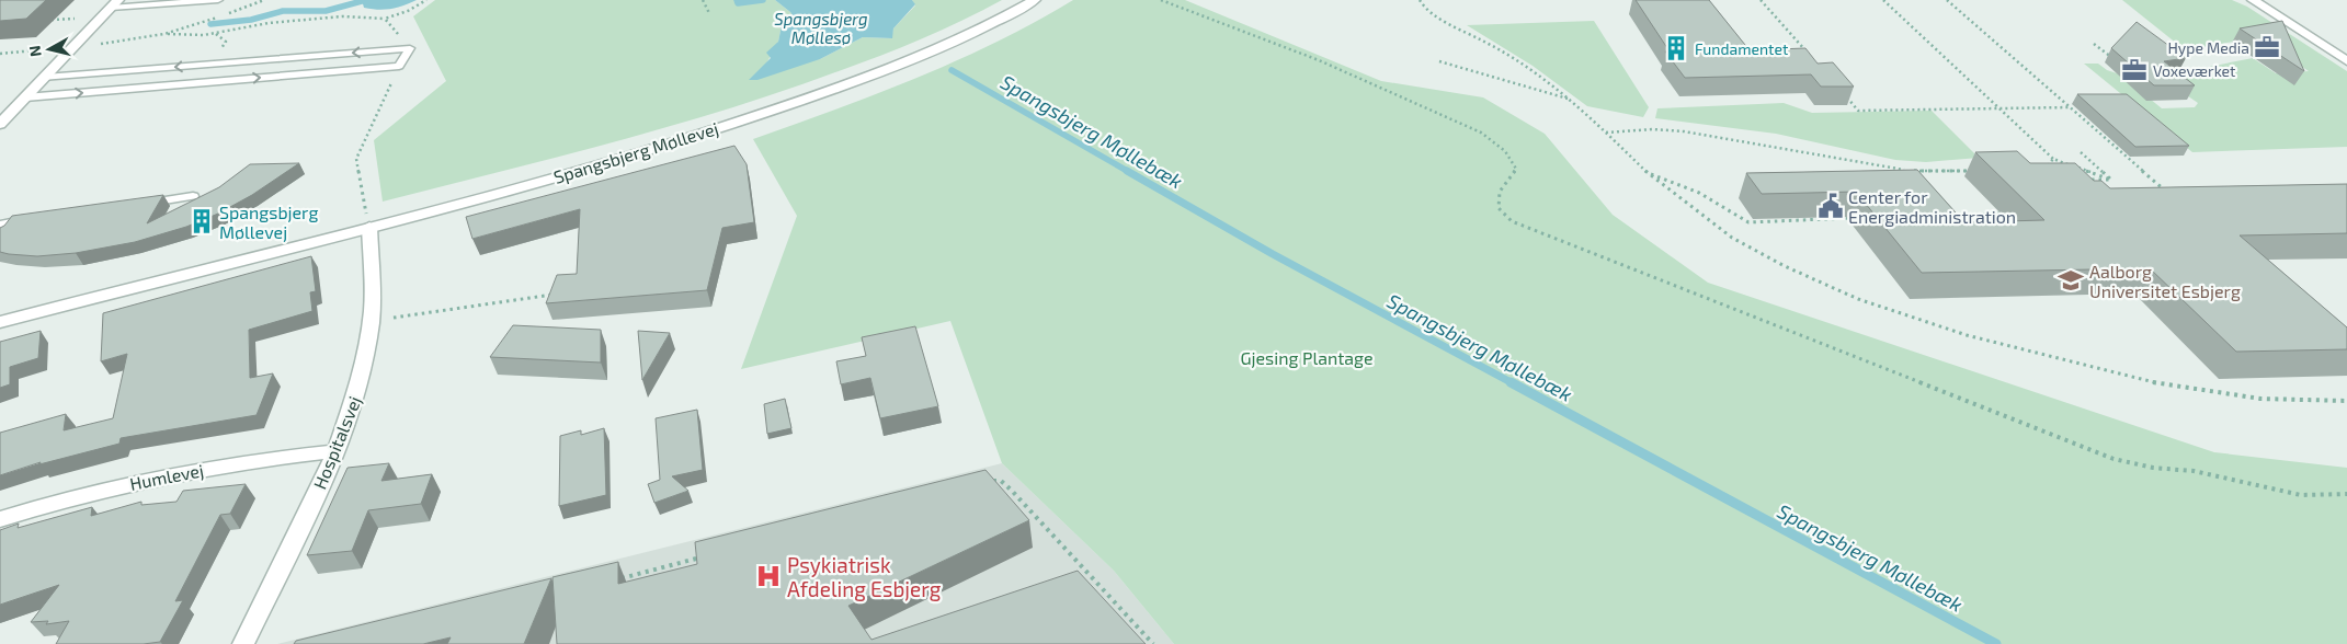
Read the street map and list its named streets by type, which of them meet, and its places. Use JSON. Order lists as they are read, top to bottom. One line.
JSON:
{"streets":{"street":["Spangsbjerg Møllevej","Hospitalsvej","Humlevej"]},"crossings":[["Spangsbjerg Møllevej","Hospitalsvej"],["Hospitalsvej","Humlevej"]],"water":["Spangsbjerg Møllesø","Spangsbjerg Møllebæk"],"parks":["Gjesing Plantage"],"places":{"office":["Hype Media","Voxeværket"],"building":["Fundamentet","Spangsbjerg Møllevej"],"public building":["Center for Energiadministration"],"school or university":["Aalborg Universitet Esbjerg"],"hospital":["Psykiatrisk Afdeling Esbjerg"]},"north":"left"}
